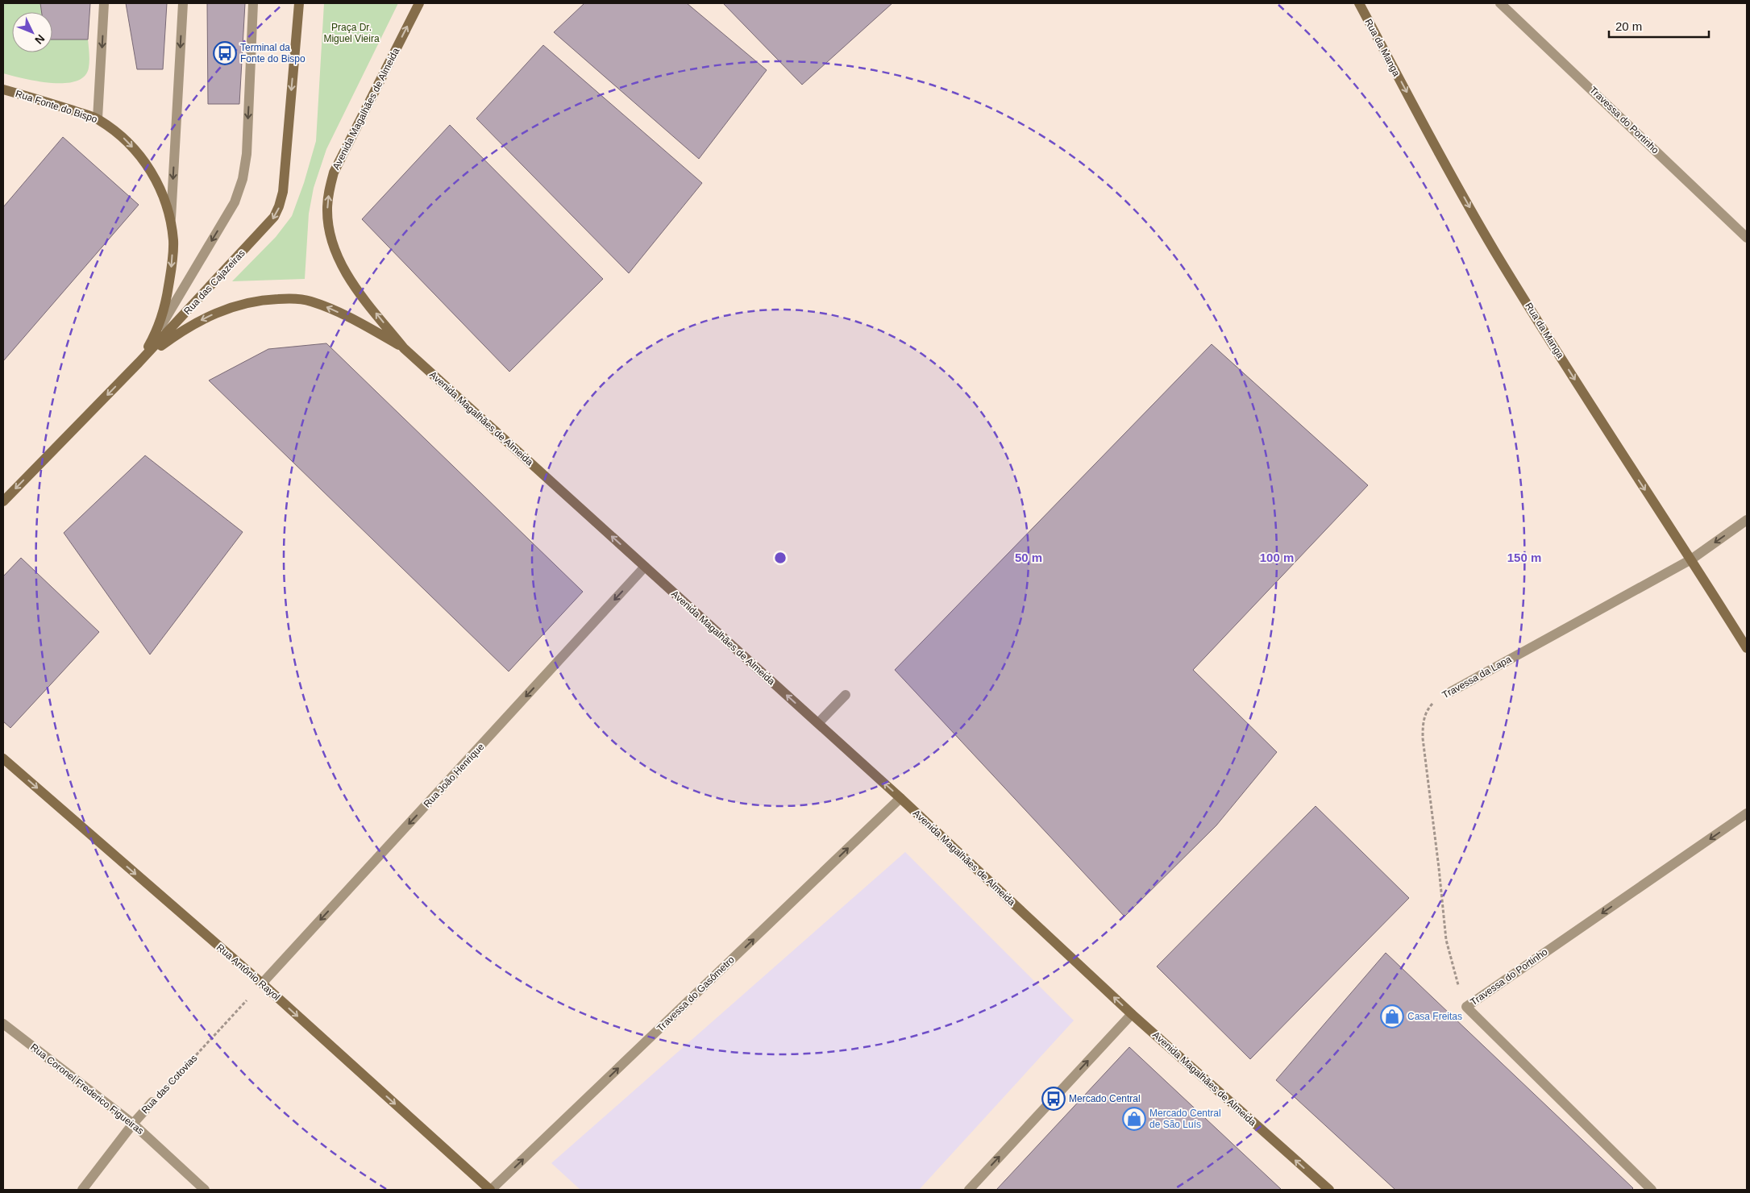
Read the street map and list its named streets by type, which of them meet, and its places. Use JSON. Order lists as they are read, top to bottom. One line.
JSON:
{"streets":{"main road":["Rua da Manga","Rua Fonte do Bispo","Avenida Magalhães de Almeida","Rua das Cajazeiras","Rua Antônio Rayol"],"street":["Travessa do Portinho","Travessa da Lapa","Rua João Henrique","Travessa do Gasômetro","Rua das Cotovias","Rua Coronel Frederico Figueiras"]},"crossings":[["Rua da Manga","Travessa da Lapa"],["Rua Fonte do Bispo","Rua das Cajazeiras"],["Avenida Magalhães de Almeida","Rua João Henrique"],["Avenida Magalhães de Almeida","Travessa do Gasômetro"],["Travessa do Portinho","Travessa da Lapa"],["Rua João Henrique","Rua Antônio Rayol"],["Rua João Henrique","Rua das Cotovias"],["Rua Antônio Rayol","Travessa do Gasômetro"],["Rua Antônio Rayol","Rua das Cotovias"],["Rua das Cotovias","Rua Coronel Frederico Figueiras"]],"one_way":["Rua da Manga","Rua Fonte do Bispo","Avenida Magalhães de Almeida","Travessa do Portinho","Rua das Cajazeiras","Rua João Henrique","Rua Antônio Rayol","Travessa do Gasômetro"],"parks":["Praça Dr. Miguel Vieira"],"places":{"bus stop":["Terminal da Fonte do Bispo","Mercado Central"],"shop":["Casa Freitas","Mercado Central de São Luís"]},"scale_bar":"20 m","north":"bottom right","rings":["50 m","100 m","150 m"]}
